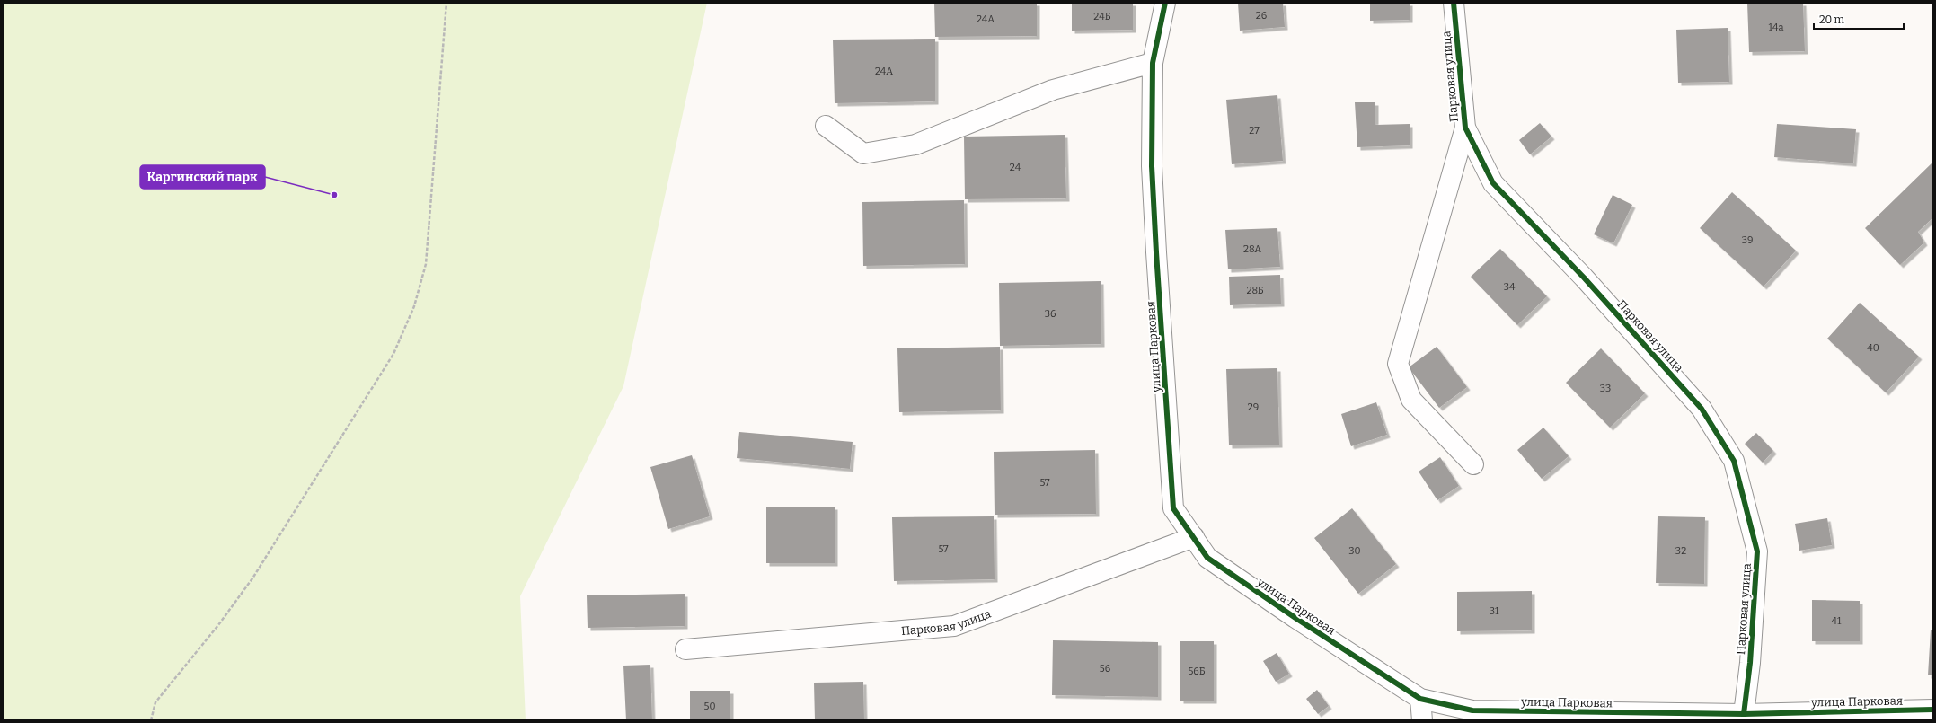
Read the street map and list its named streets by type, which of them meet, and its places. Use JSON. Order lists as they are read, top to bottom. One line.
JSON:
{"streets":{"street":["Парковая улица","улица Парковая"]},"crossings":[["Парковая улица","улица Парковая"]],"places":["Каргинский парк"],"house_numbers":["26","24Б","24А","14а","24А","27","24","39","28А","34","28Б","36","40","33","29","57","57","30","32","31","41","56","56Б","50"],"scale_bar":"20 m"}
